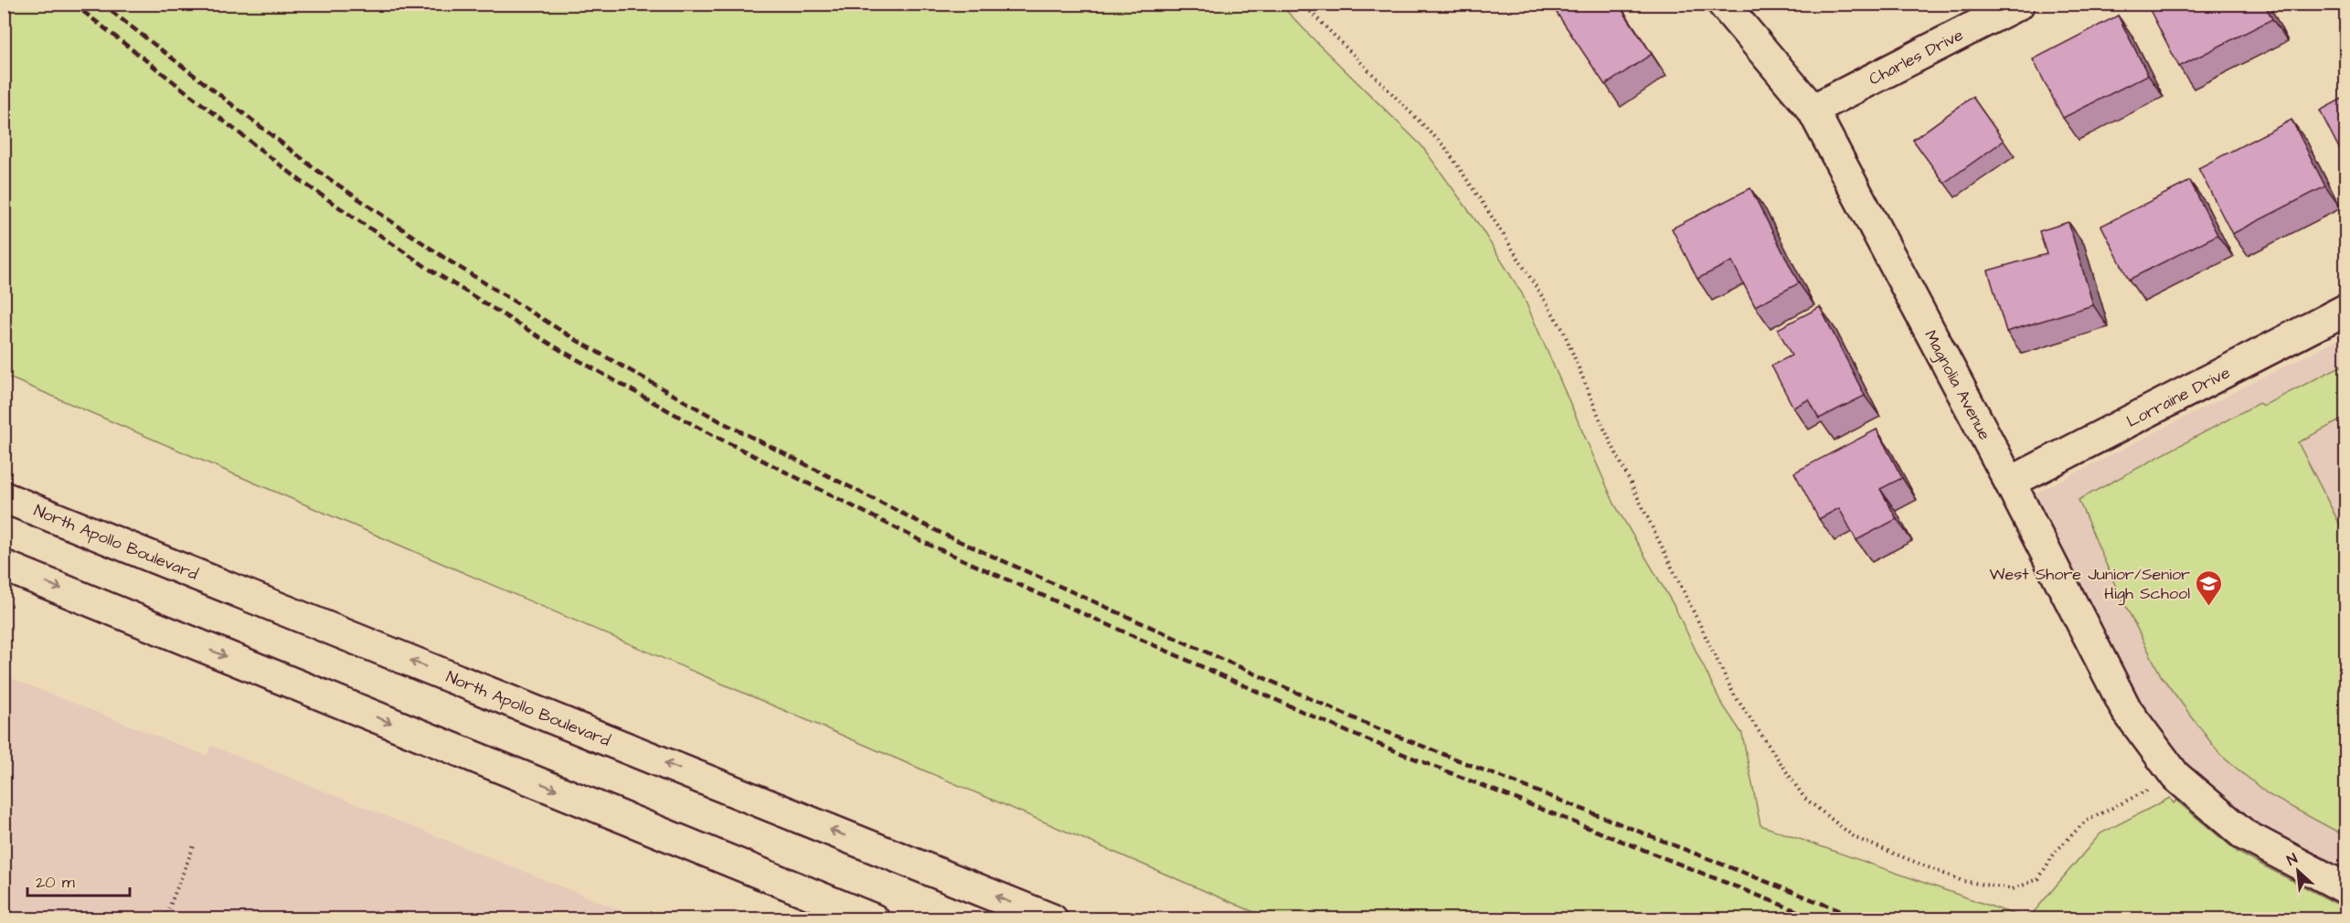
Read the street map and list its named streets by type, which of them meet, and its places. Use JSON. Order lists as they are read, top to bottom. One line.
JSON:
{"streets":{"street":["Charles Drive","Magnolia Avenue","Lorraine Drive","North Apollo Boulevard"]},"crossings":[["Charles Drive","Magnolia Avenue"],["Magnolia Avenue","Lorraine Drive"]],"places":{"school or university":["West Shore Junior/Senior High School"]},"scale_bar":"20 m","north":"top left"}
